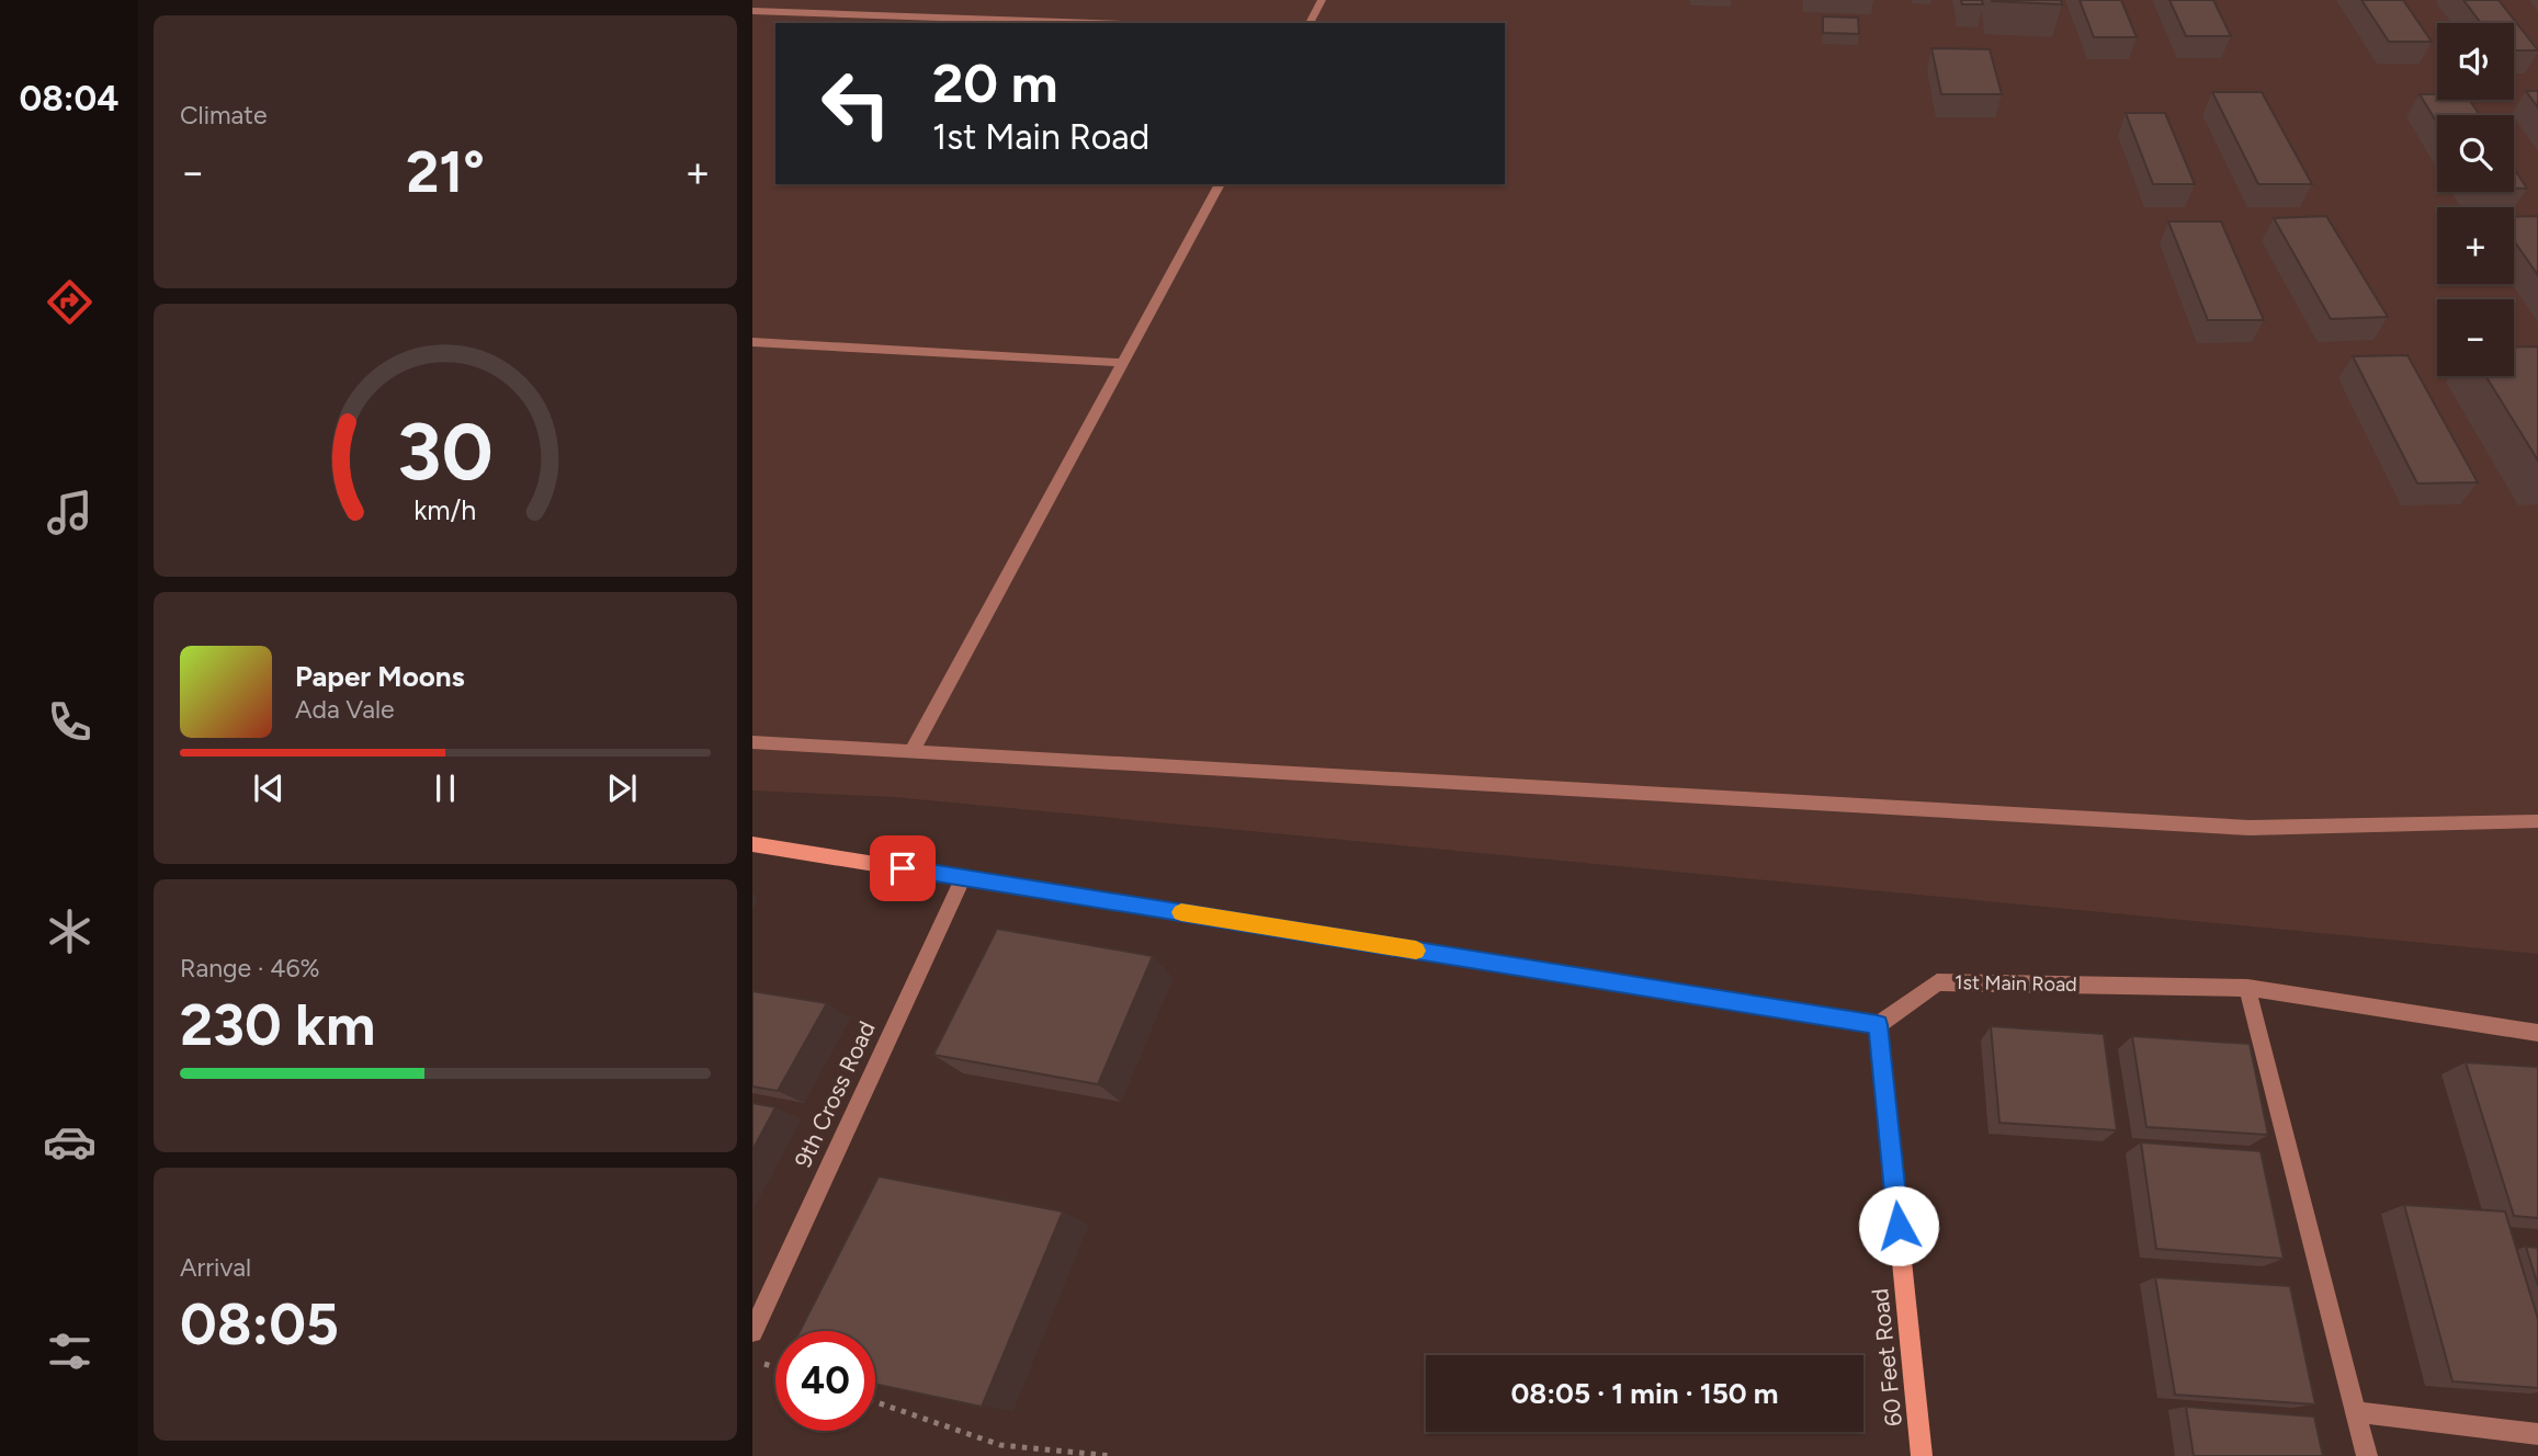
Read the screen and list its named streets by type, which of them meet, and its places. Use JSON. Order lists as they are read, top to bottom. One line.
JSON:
{"streets":{"street":["1st Main Road","9th Cross Road","60 Feet Road"]},"crossings":[["1st Main Road","60 Feet Road"]],"page":{"tabs":"08:04","tile":["Climate",["Range · 46%","230 km"],["Arrival","08:05"]],"map_buttons":["+","−"],"turn":["20 m","1st Main Road"],"heat":["−","21°","+"],"song":["Paper Moons","Ada Vale"],"limit":"40","trip":"08:05 · 1 min · 150 m","gauge":["30","km/h"]}}
